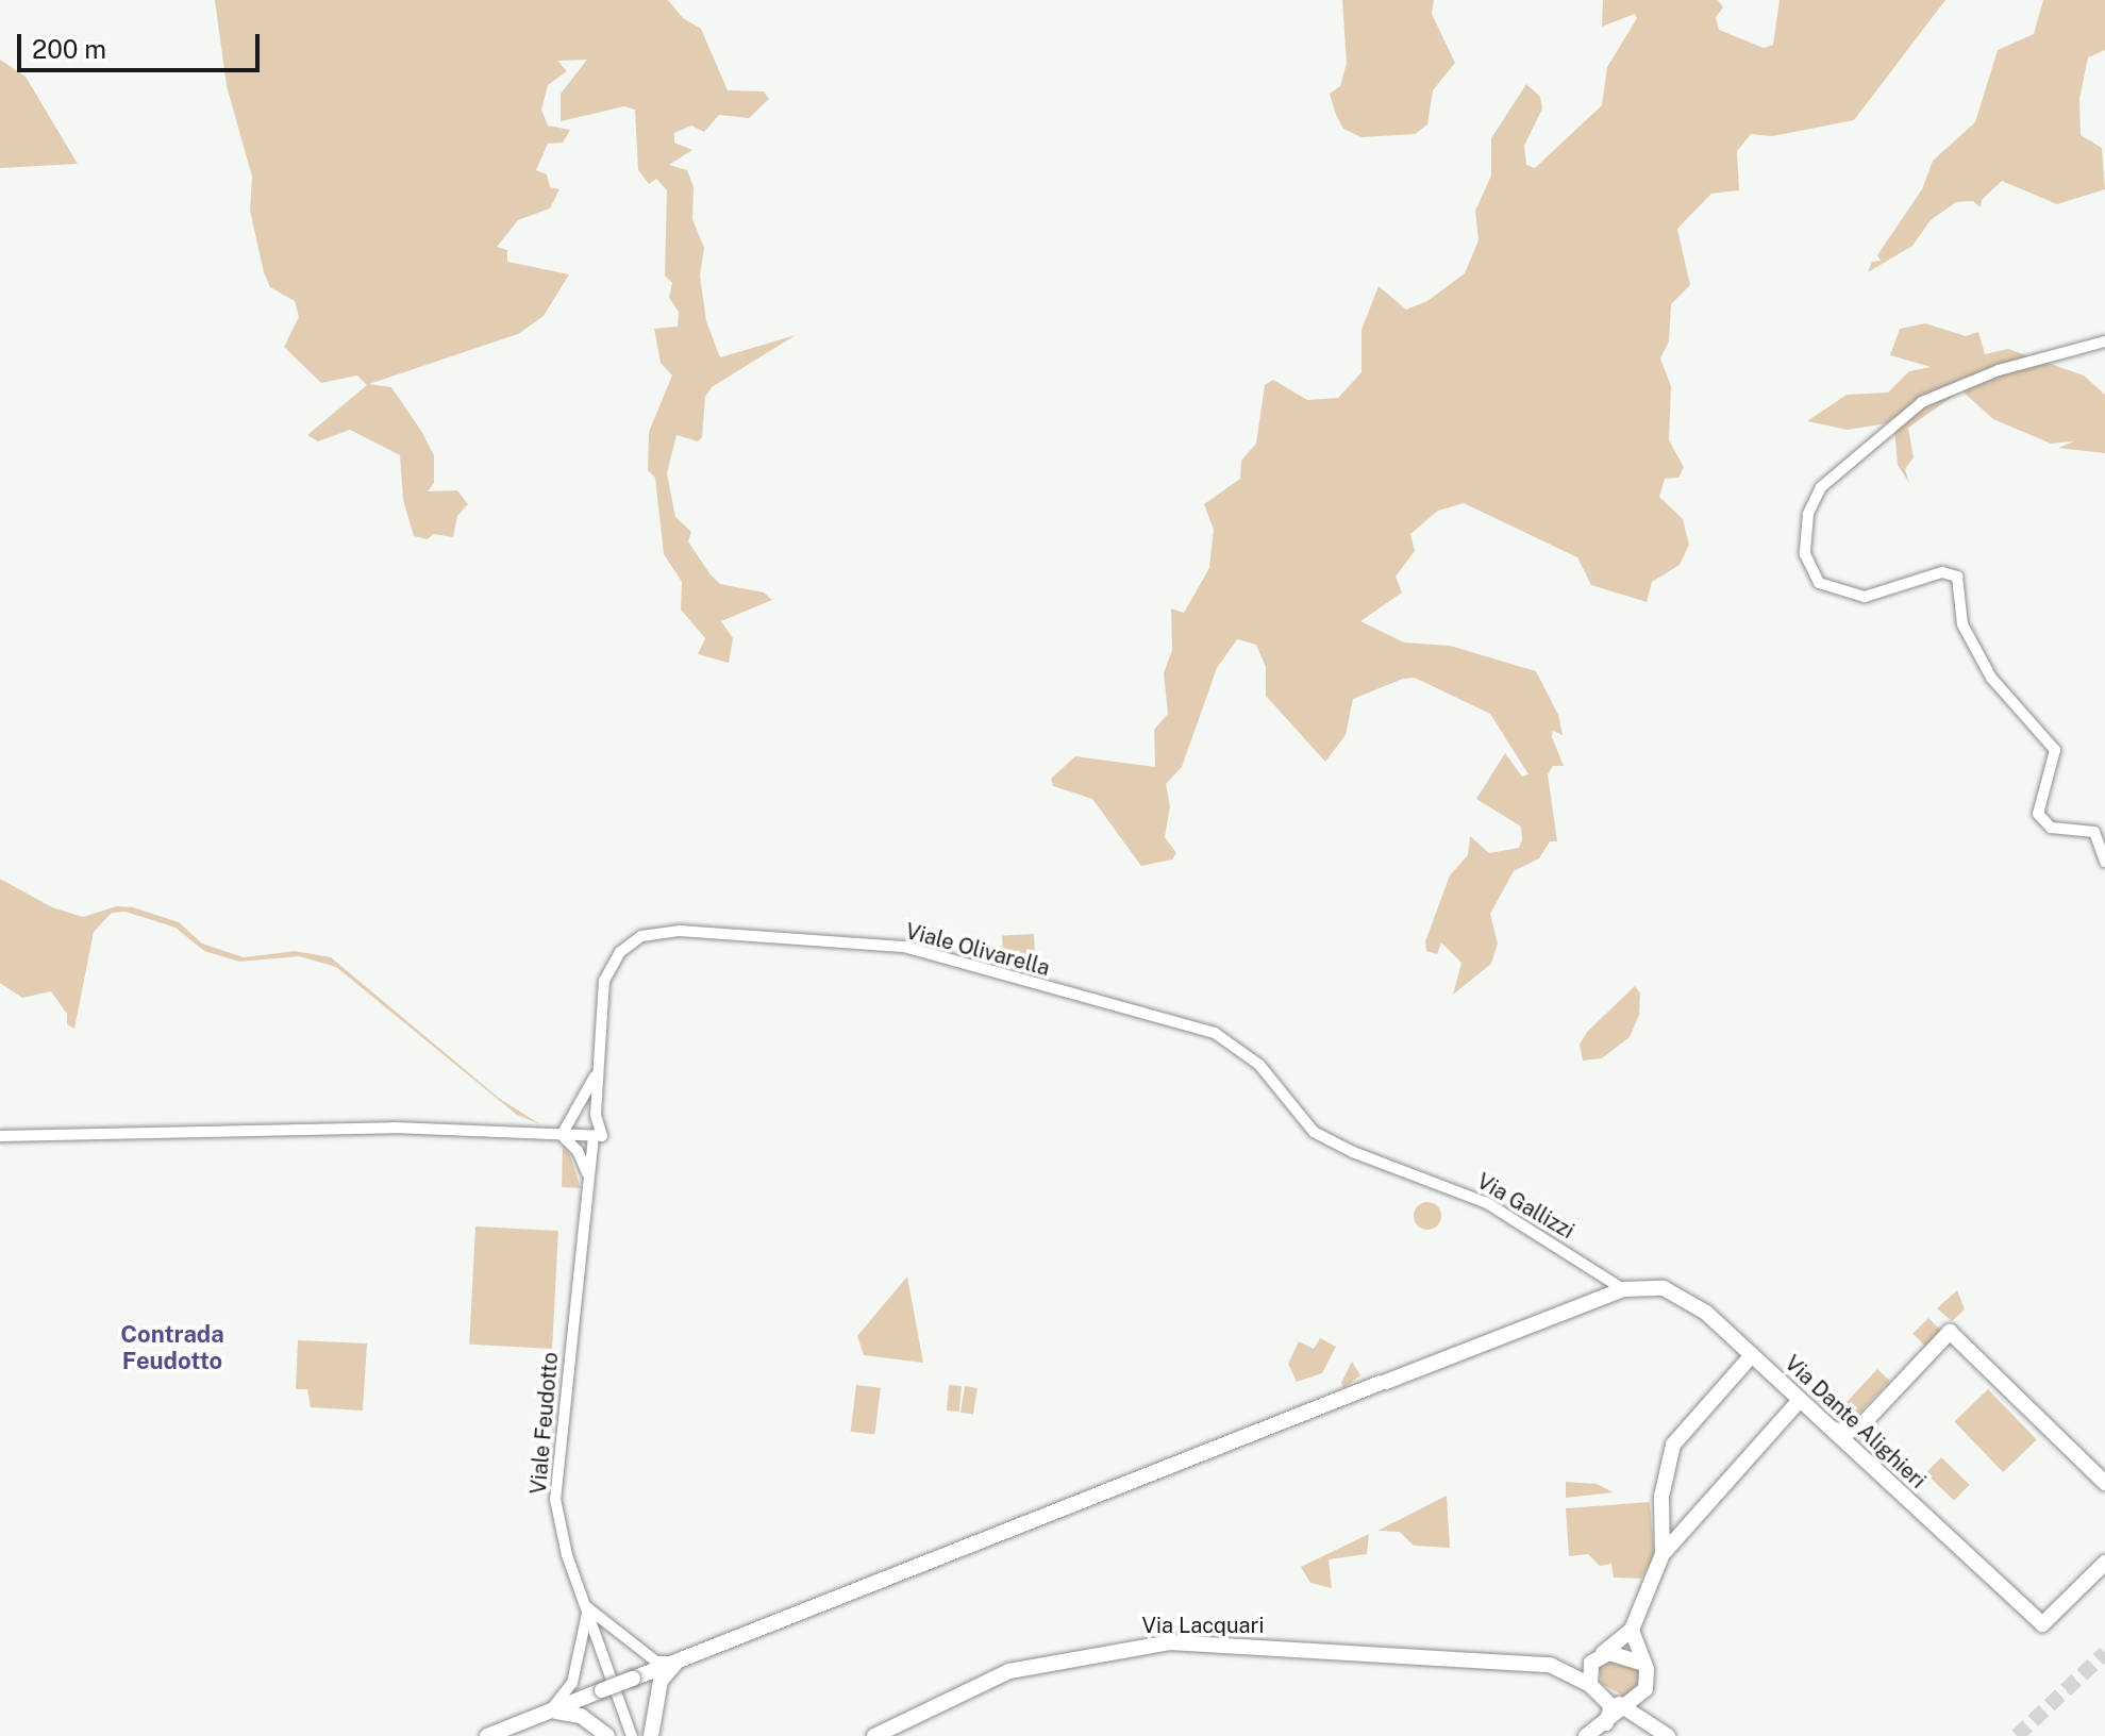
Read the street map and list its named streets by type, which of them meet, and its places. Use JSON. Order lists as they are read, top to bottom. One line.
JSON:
{"streets":{"main road":["Via Dante Alighieri","Via Lacquari"],"street":["Viale Olivarella","Via Gallizzi","Viale Feudotto"]},"crossings":[["Viale Olivarella","Via Gallizzi"],["Viale Olivarella","Viale Feudotto"],["Via Gallizzi","Via Dante Alighieri"]],"districts":["Contrada Feudotto"],"scale_bar":"200 m"}
